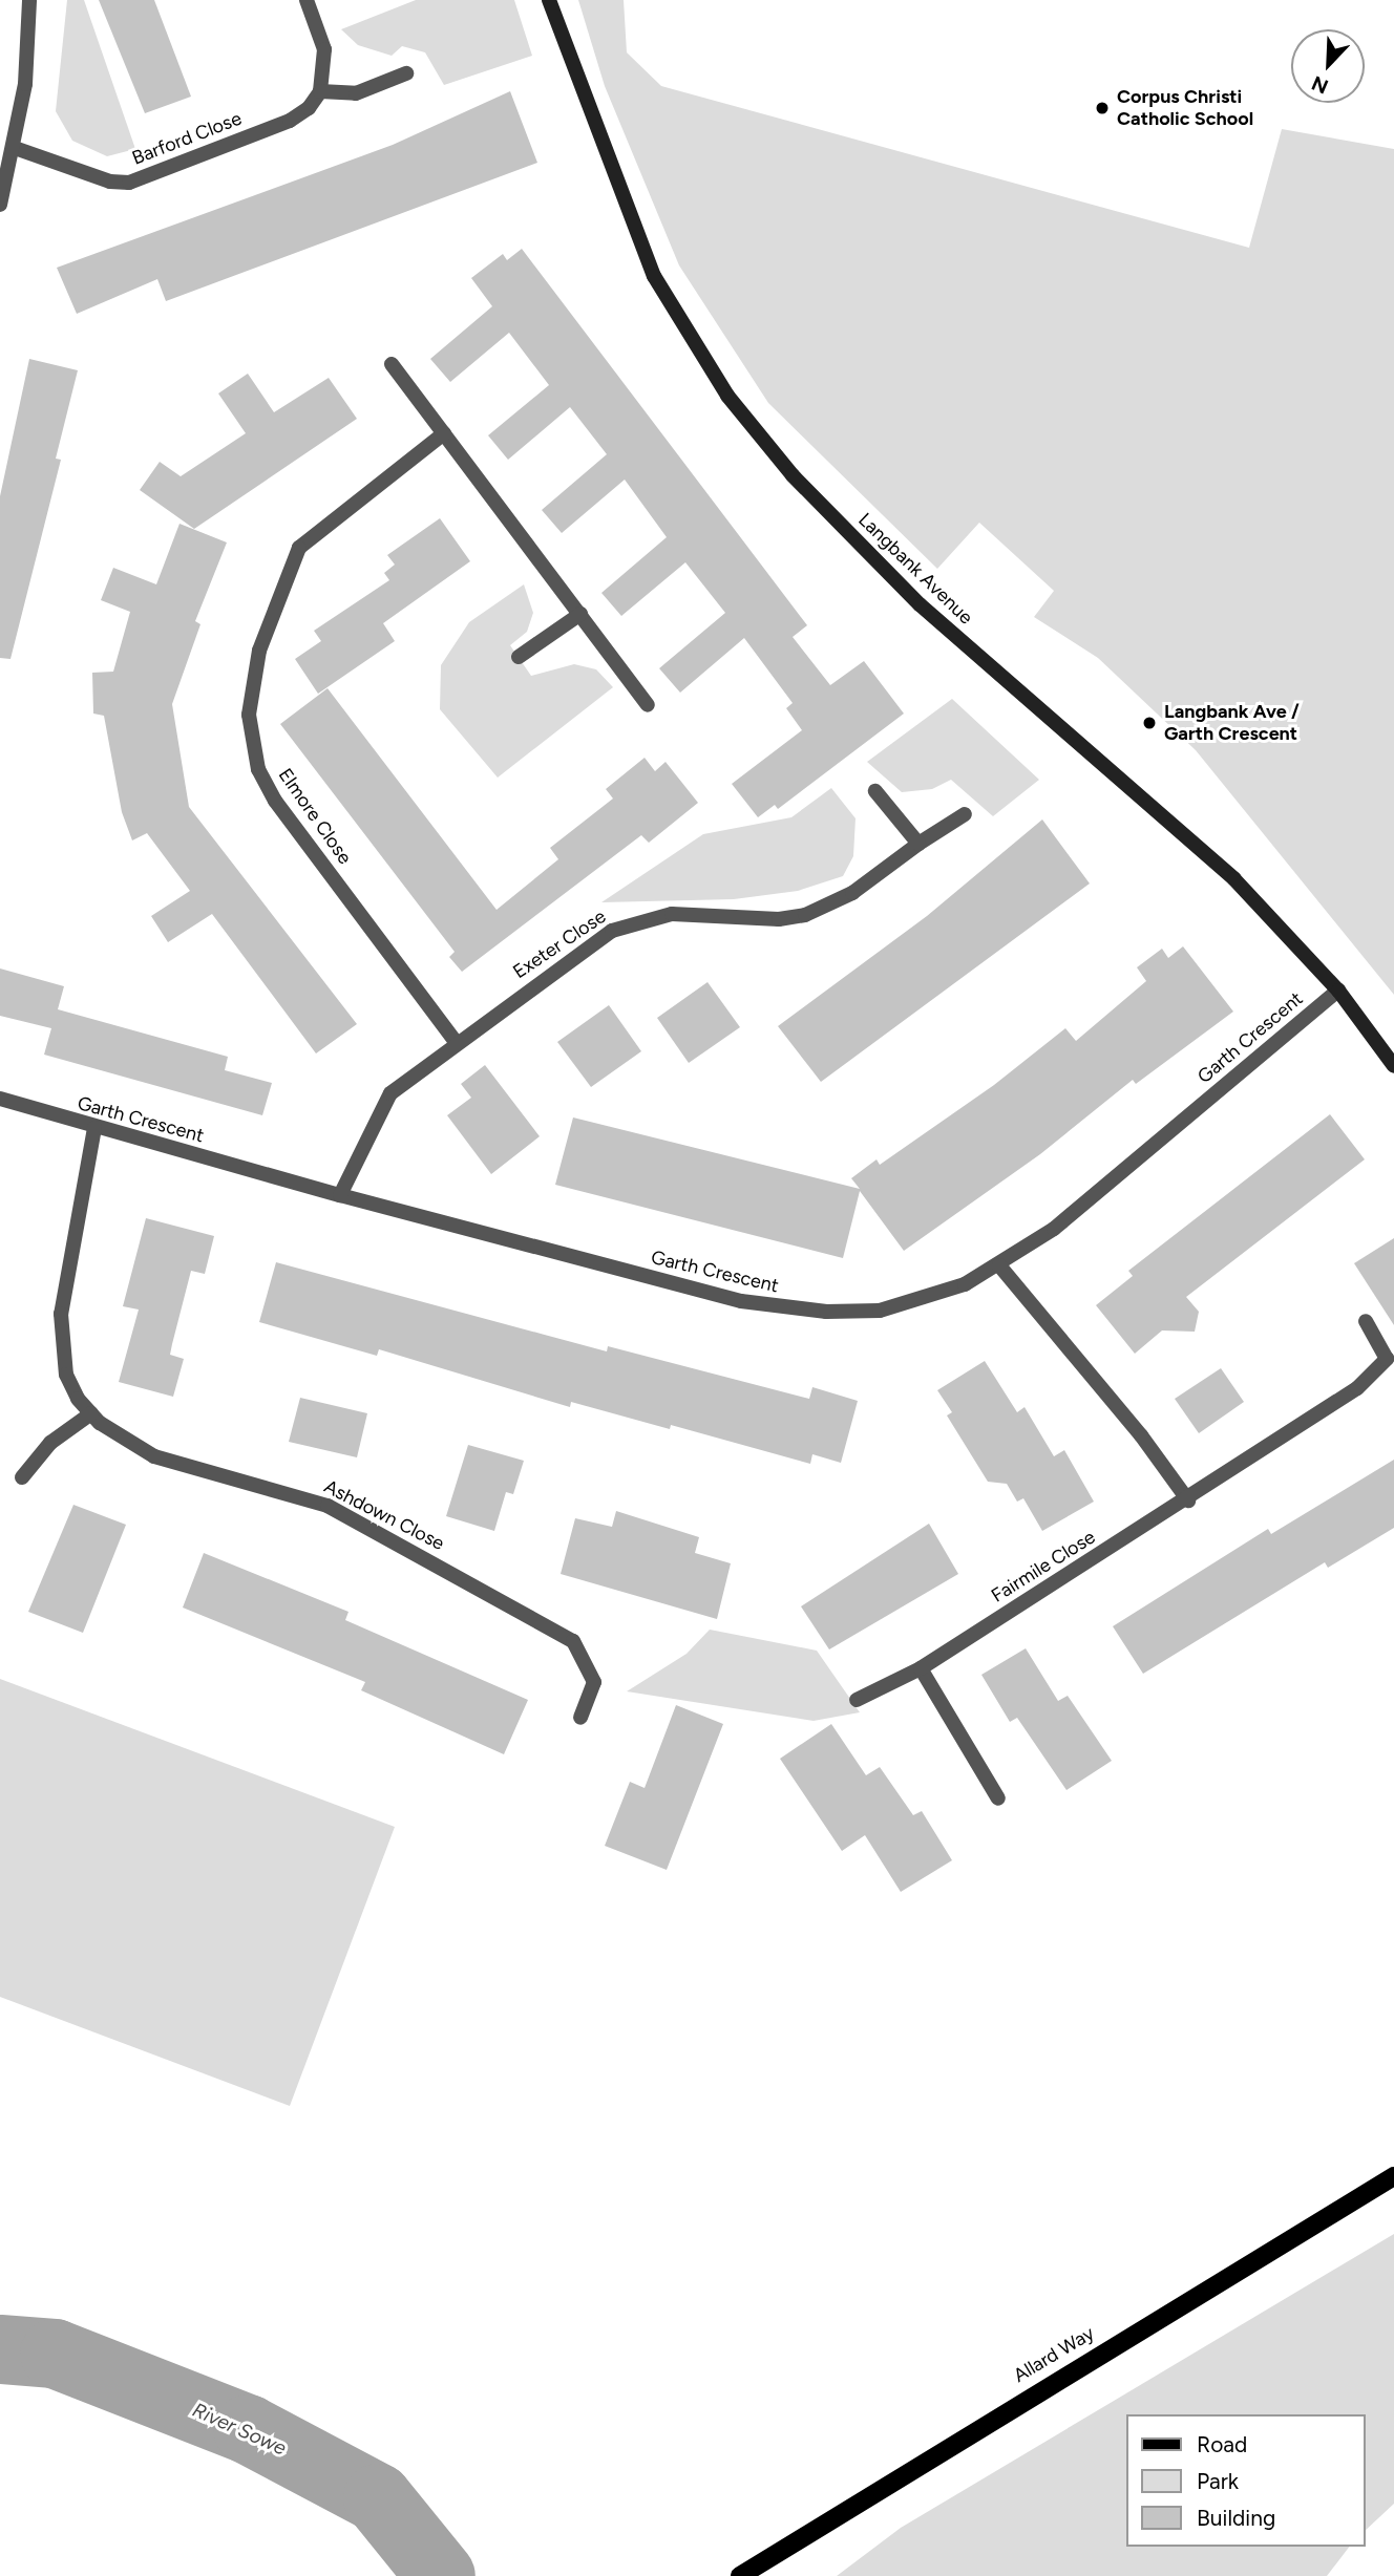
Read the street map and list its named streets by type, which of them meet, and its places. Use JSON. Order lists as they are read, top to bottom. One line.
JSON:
{"streets":{"main road":["Allard Way"],"street":["Barford Close","Langbank Avenue","Elmore Close","Exeter Close","Garth Crescent","Ashdown Close","Fairmile Close"]},"crossings":[["Langbank Avenue","Garth Crescent"],["Elmore Close","Exeter Close"],["Exeter Close","Garth Crescent"],["Garth Crescent","Ashdown Close"]],"water":["River Sowe"],"places":["Corpus Christi Catholic School","Langbank Ave / Garth Crescent"],"legend":["Road","Park","Building"],"north":"bottom left"}
